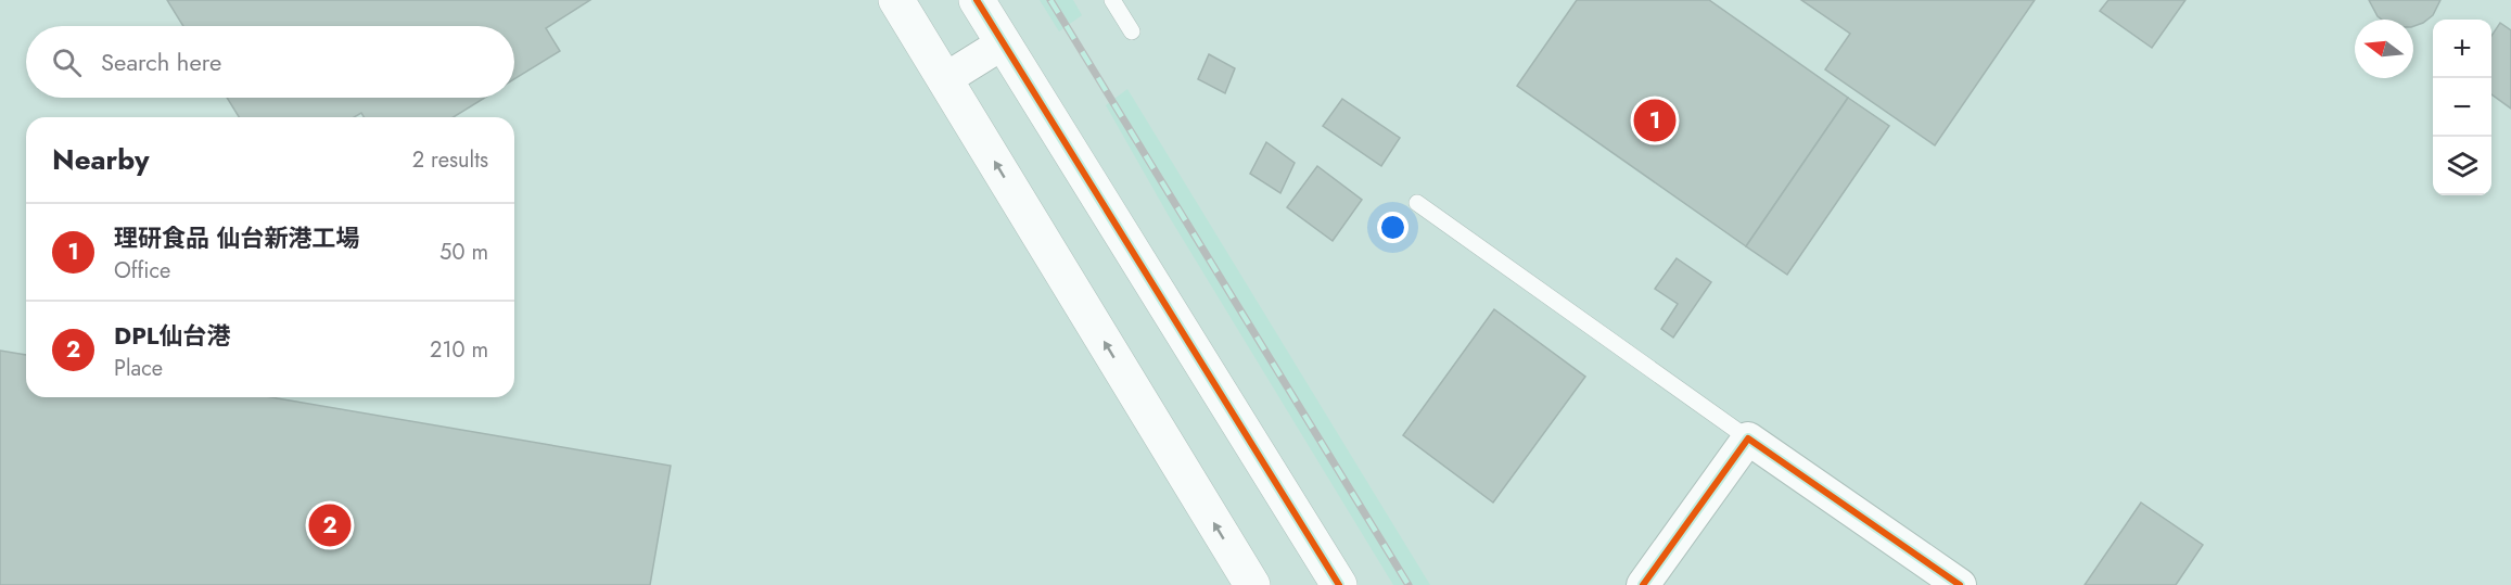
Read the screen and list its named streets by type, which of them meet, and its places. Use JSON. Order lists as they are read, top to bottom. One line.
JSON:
{"north":"left","page":{"map_buttons":["+","−"],"search":"Search here","pins":["1","2"],"heading":["Nearby","2 results"],"list":[{"mark":"1","name":"理研食品 仙台新港工場","note":"Office","value":"50 m"},{"mark":"2","name":"DPL仙台港","note":"Place","value":"210 m"}]}}
